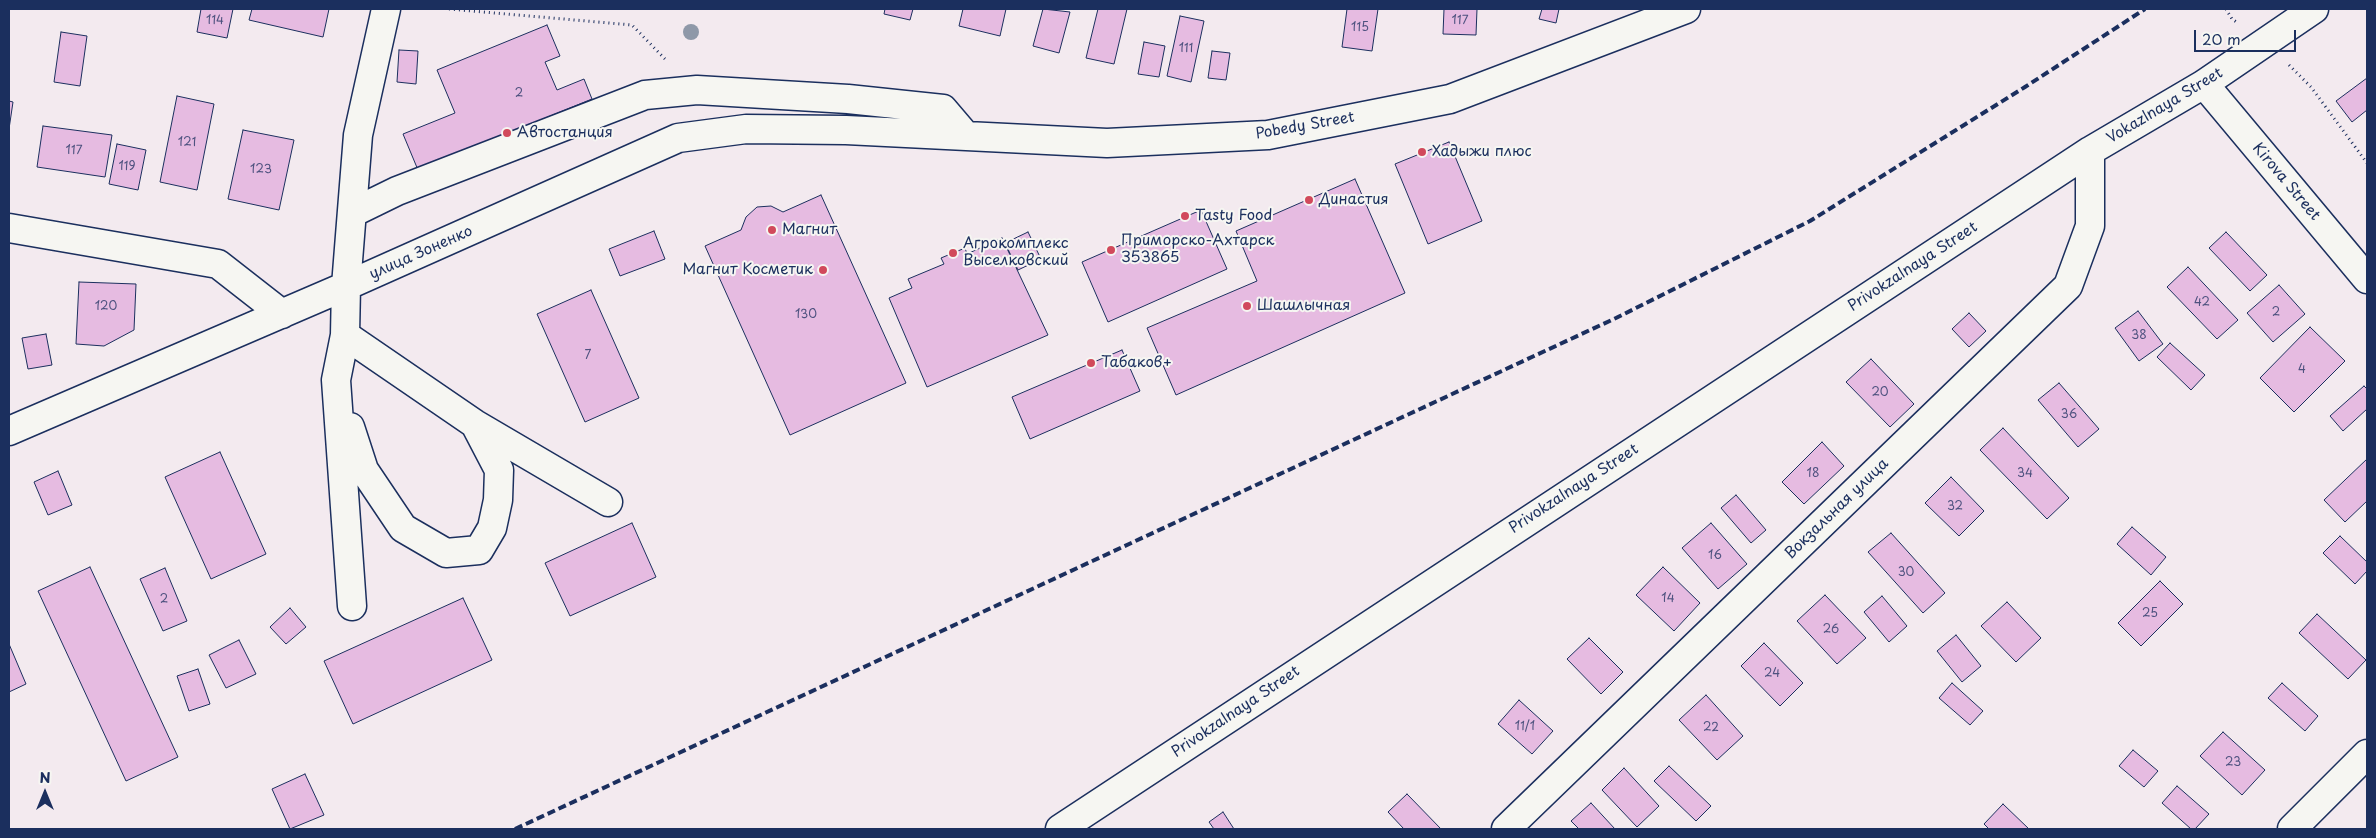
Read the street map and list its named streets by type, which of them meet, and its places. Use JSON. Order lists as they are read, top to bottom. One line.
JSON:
{"streets":{"street":["Vokazlnaya Street","Pobedy Street","Kirova Street","улица Зоненко","Privokzalnaya Street","Вокзальная улица"]},"crossings":[["Vokazlnaya Street","Kirova Street"],["Vokazlnaya Street","Privokzalnaya Street"],["Vokazlnaya Street","Вокзальная улица"],["Pobedy Street","улица Зоненко"],["Privokzalnaya Street","Вокзальная улица"]],"places":["Автостанция","Хадыжи плюс","Династия","Tasty Food","Магнит","Приморско-Ахтарск 353865","Агрокомплекс Выселковский","Магнит Косметик","Шашлычная","Табаков+"],"house_numbers":["114","117","115","111","2","121","117","119","123","42","120","2","130","38","7","4","20","36","18","34","32","16","30","14","2","25","26","24","11/1","22","23"],"scale_bar":"20 m","north":"top"}
